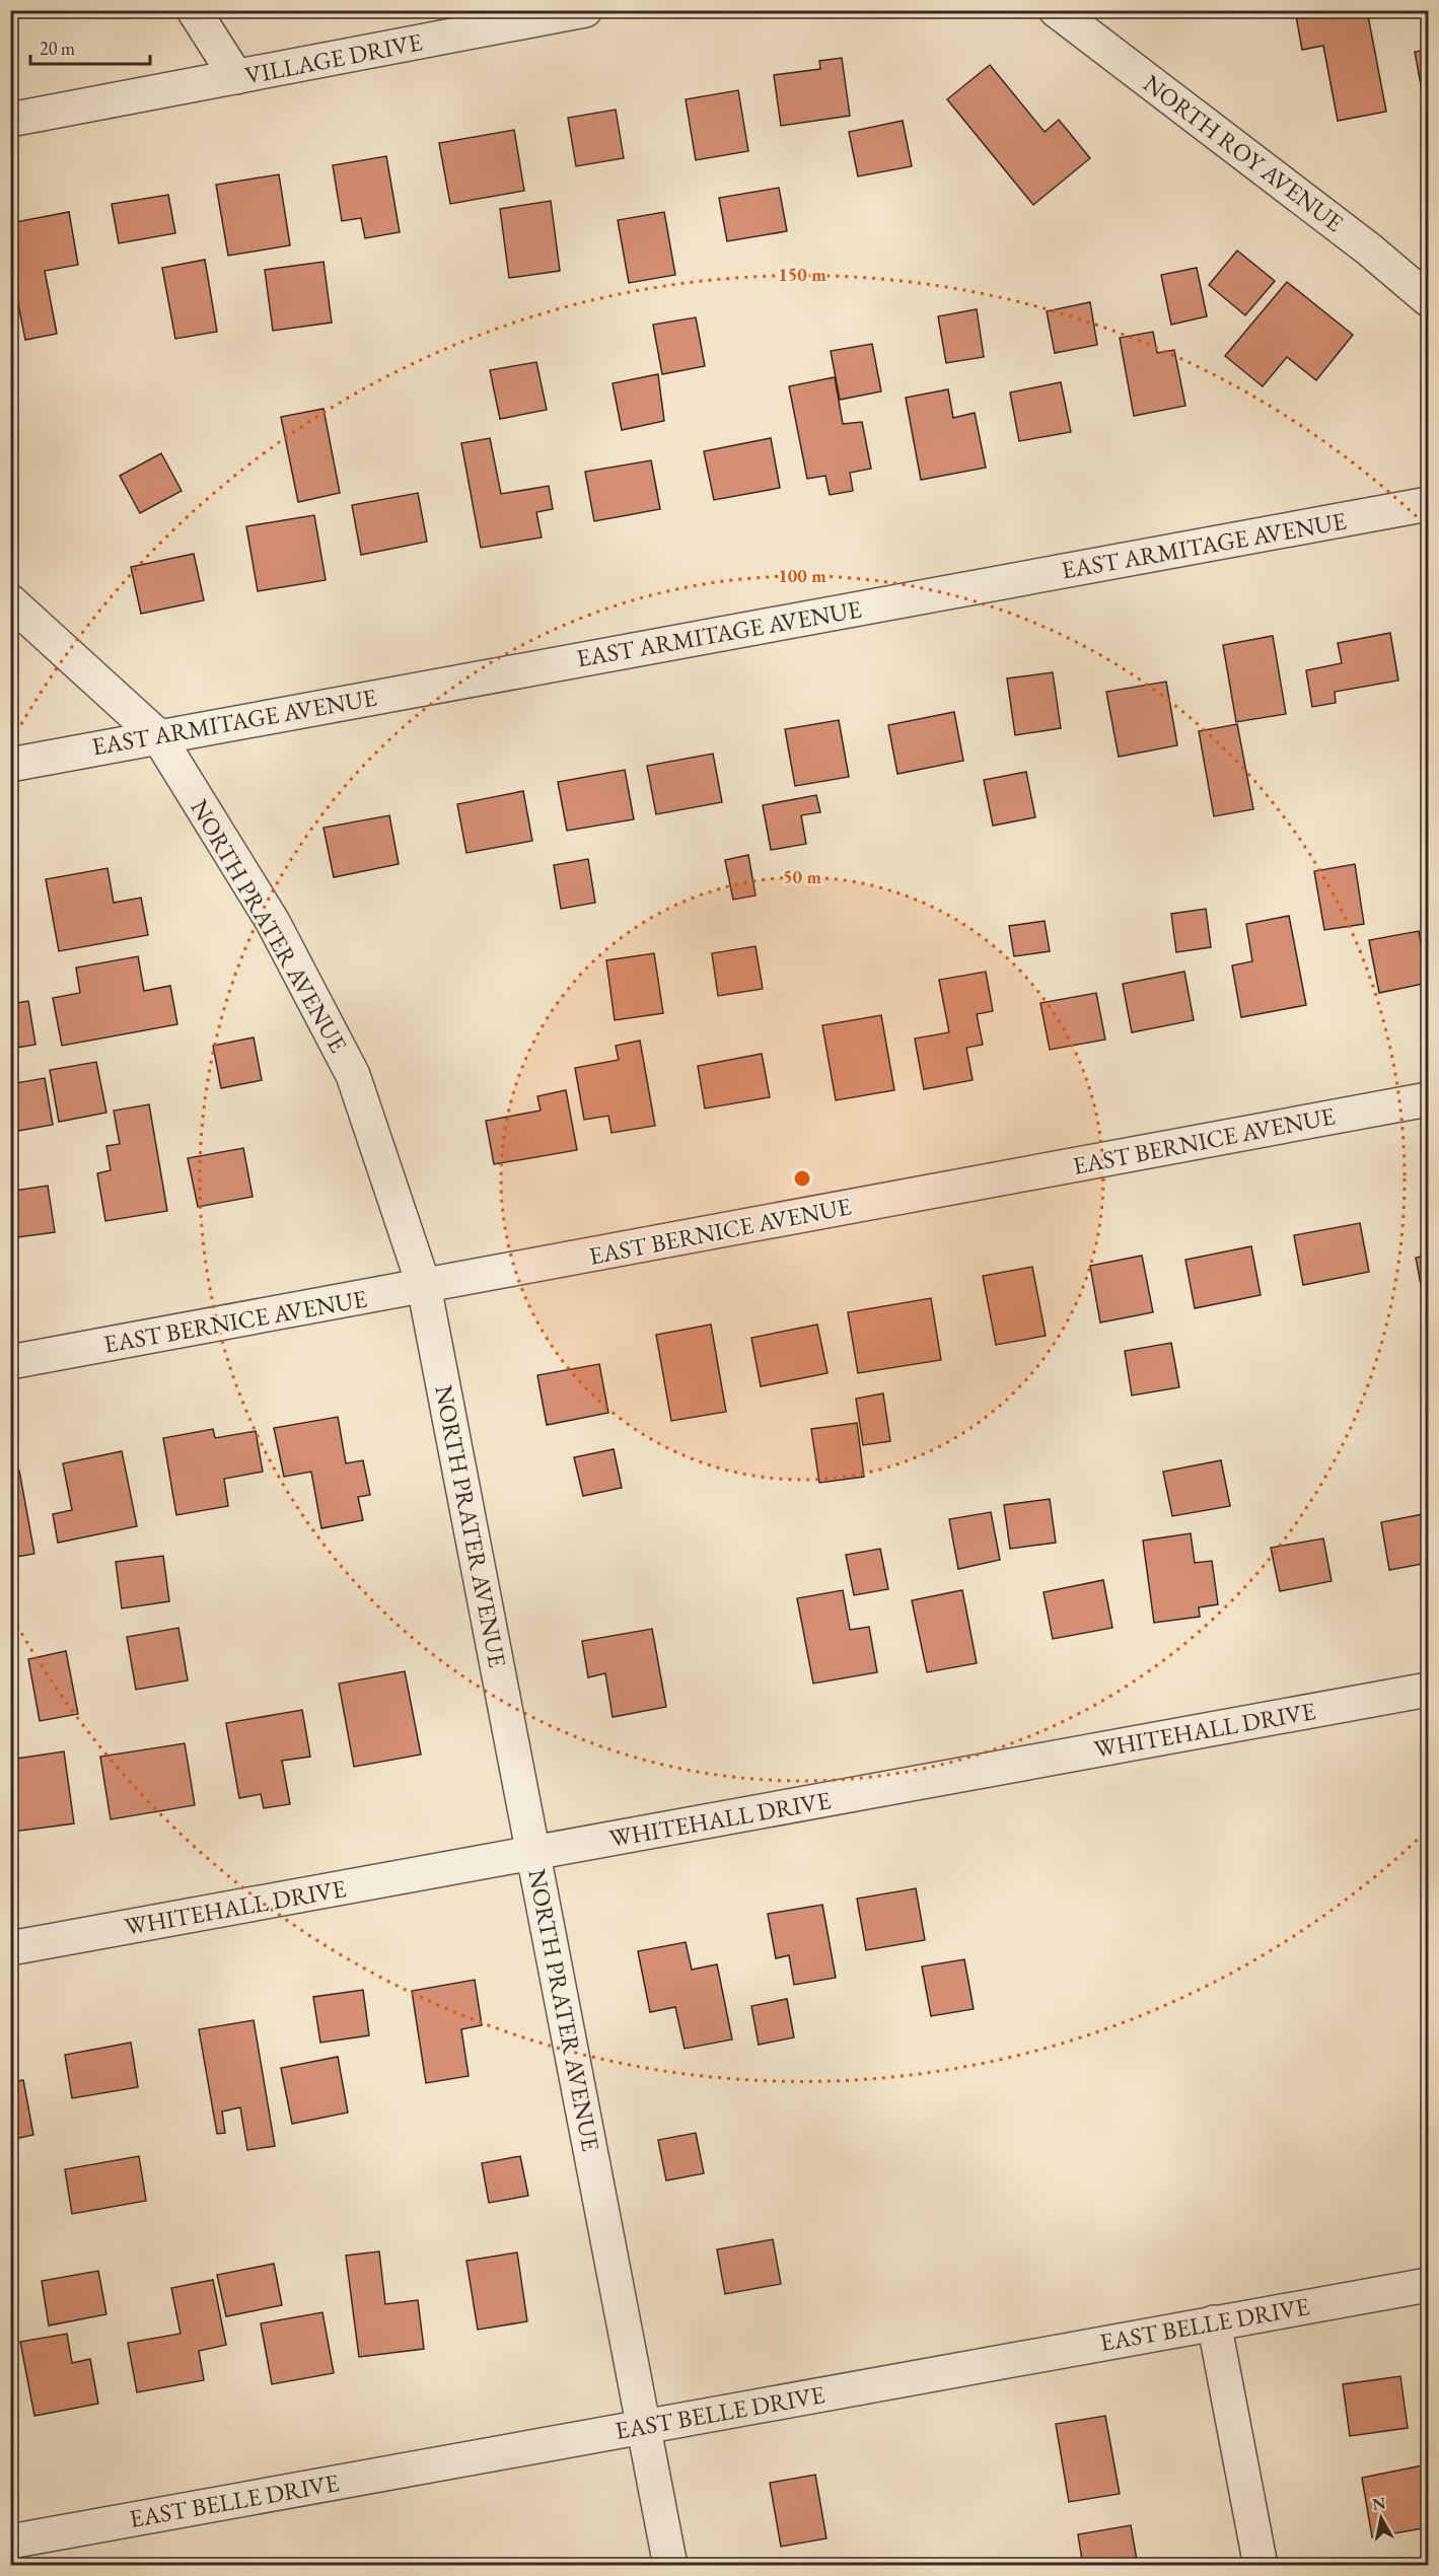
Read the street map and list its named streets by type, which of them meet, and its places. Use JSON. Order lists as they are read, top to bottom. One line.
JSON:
{"streets":{"street":["VILLAGE DRIVE","NORTH ROY AVENUE","EAST ARMITAGE AVENUE","NORTH PRATER AVENUE","EAST BERNICE AVENUE","WHITEHALL DRIVE","EAST BELLE DRIVE"]},"crossings":[["EAST ARMITAGE AVENUE","NORTH PRATER AVENUE"],["NORTH PRATER AVENUE","EAST BERNICE AVENUE"],["NORTH PRATER AVENUE","WHITEHALL DRIVE"],["NORTH PRATER AVENUE","EAST BELLE DRIVE"]],"scale_bar":"20 m","north":"top","rings":["150 m","100 m","50 m"]}
